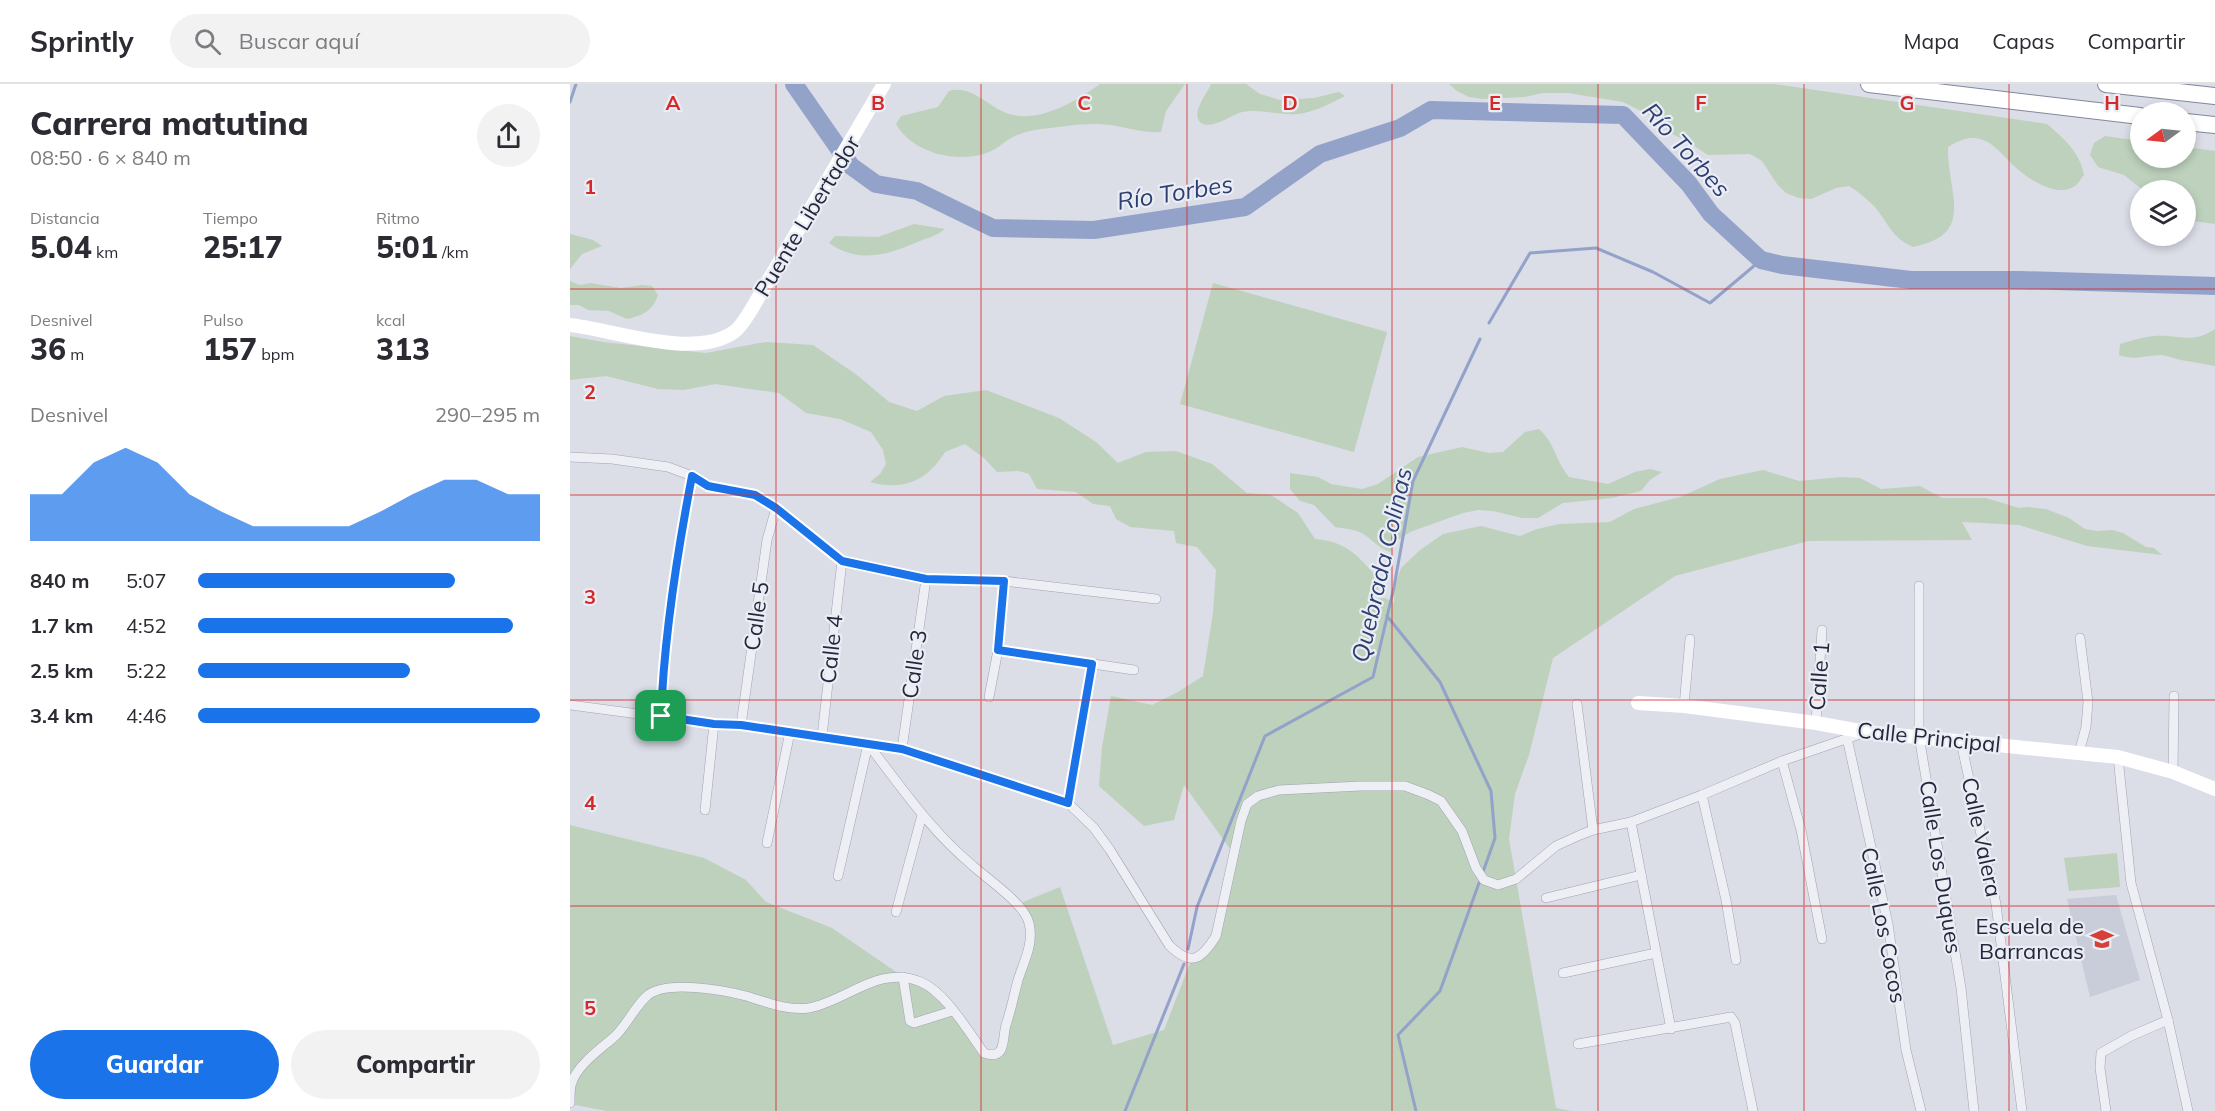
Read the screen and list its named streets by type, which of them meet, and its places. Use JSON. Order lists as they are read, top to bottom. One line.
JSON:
{"streets":{"street":["Puente Libertador","Calle 5","Calle 4","Calle 3","Calle 1","Calle Principal","Calle Valera","Calle Los Duques","Calle Los Cocos"]},"crossings":[["Calle 1","Calle Principal"],["Calle Principal","Calle Valera"],["Calle Principal","Calle Los Duques"]],"water":["Río Torbes","Quebrada Colinas"],"places":{"school or university":["Escuela de Barrancas"]},"north":"left","page":{"header":"Sprintly","search":"Buscar aquí","nav":["Mapa","Capas","Compartir"],"heading":["Carrera matutina","08:50 · 6 × 840 m"],"stats":[["Distancia","5.04 km"],["Tiempo","25:17"],["Ritmo","5:01 /km"],["Desnivel","36 m"],["Pulso","157 bpm"],["kcal","313"]],"chart":["Desnivel","290–295 m"],"list":[{"name":"840 m","note":"5:07"},{"name":"1.7 km","note":"4:52"},{"name":"2.5 km","note":"5:22"},{"name":"3.4 km","note":"4:46"}],"buttons":["Guardar","Compartir"]},"grid":{"columns":["A","B","C","D","E","F","G","H"],"rows":["1","2","3","4","5"]}}
